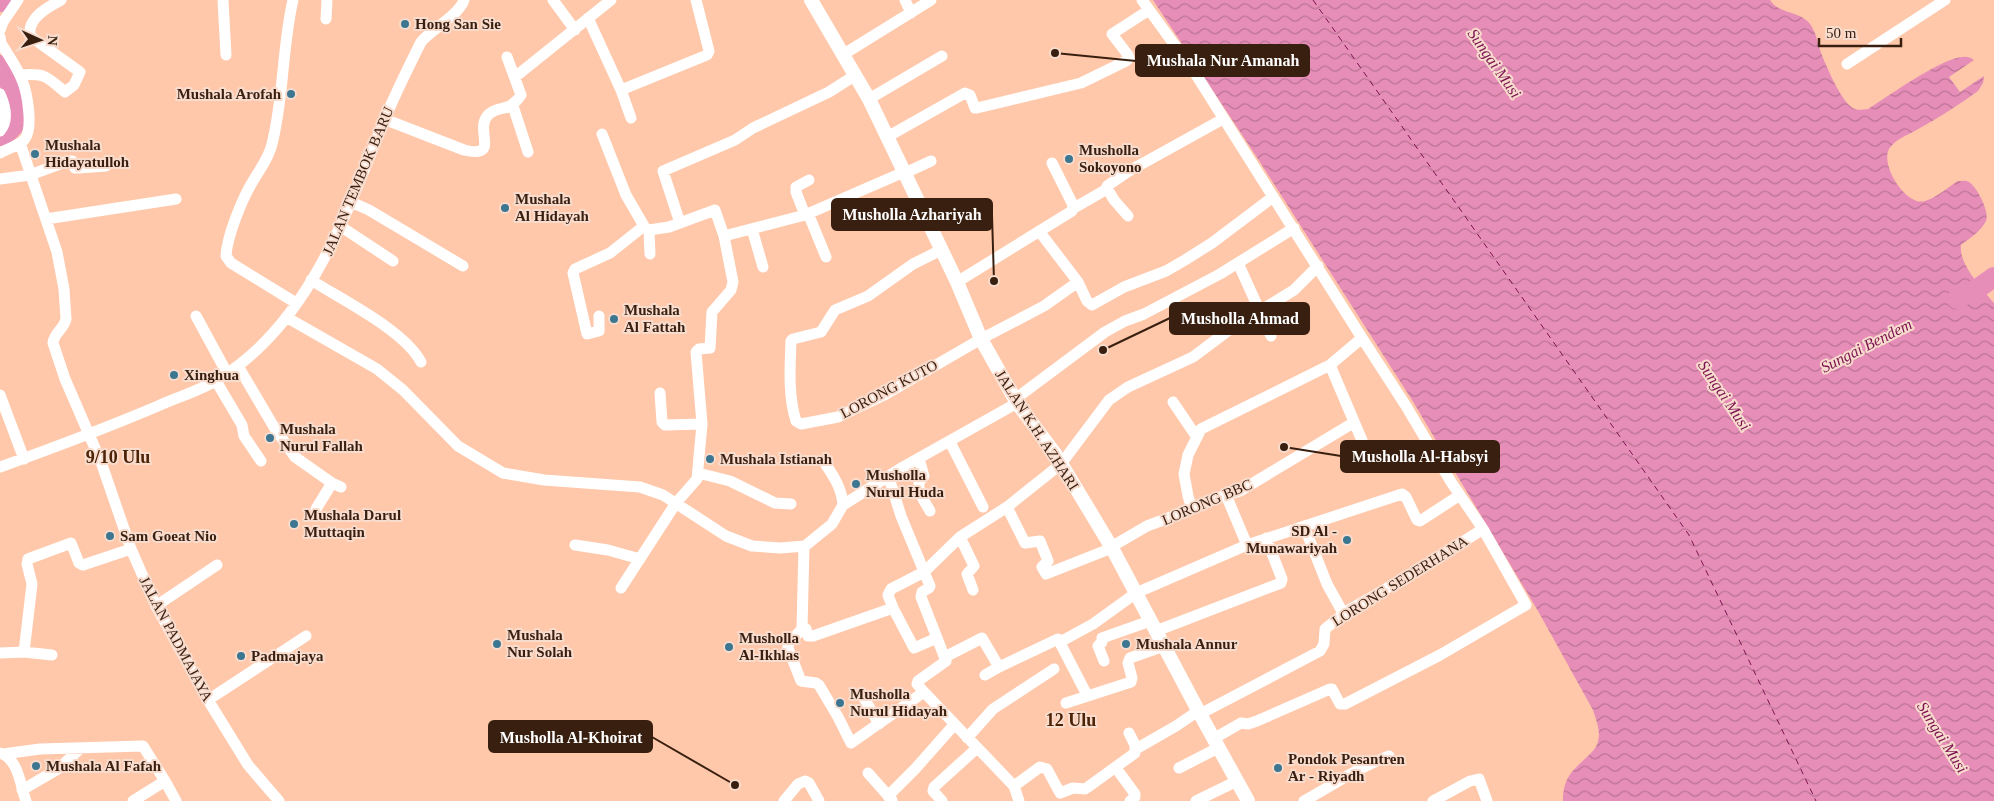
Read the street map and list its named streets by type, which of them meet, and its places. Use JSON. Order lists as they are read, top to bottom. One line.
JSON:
{"streets":{"street":["JALAN TEMBOK BARU","LORONG KUTO","JALAN K.H. AZHARI","LORONG BBC","LORONG SEDERHANA","JALAN PADMAJAYA"]},"crossings":[["JALAN TEMBOK BARU","JALAN PADMAJAYA"],["LORONG KUTO","JALAN K.H. AZHARI"],["JALAN K.H. AZHARI","LORONG BBC"],["JALAN K.H. AZHARI","LORONG SEDERHANA"]],"districts":["9/10 Ulu","12 Ulu"],"water":["Sungai Musi","Sungai Bendem"],"places":["Hong San Sie","Mushala Nur Amanah","Mushala Arofah","Mushala Hidayatulloh","Musholla Sokoyono","Mushala Al Hidayah","Musholla Azhariyah","Mushala Al Fattah","Musholla Ahmad","Xinghua","Mushala Nurul Fallah","Musholla Al-Habsyi","Mushala Istianah","Musholla Nurul Huda","Mushala Darul Muttaqin","Sam Goeat Nio","SD Al - Munawariyah","Mushala Nur Solah","Mushala Annur","Musholla Al-Ikhlas","Padmajaya","Musholla Nurul Hidayah","Mushala Al Fafah","Pondok Pesantren Ar - Riyadh","Musholla Al-Khoirat"],"scale_bar":"50 m","north":"right"}
